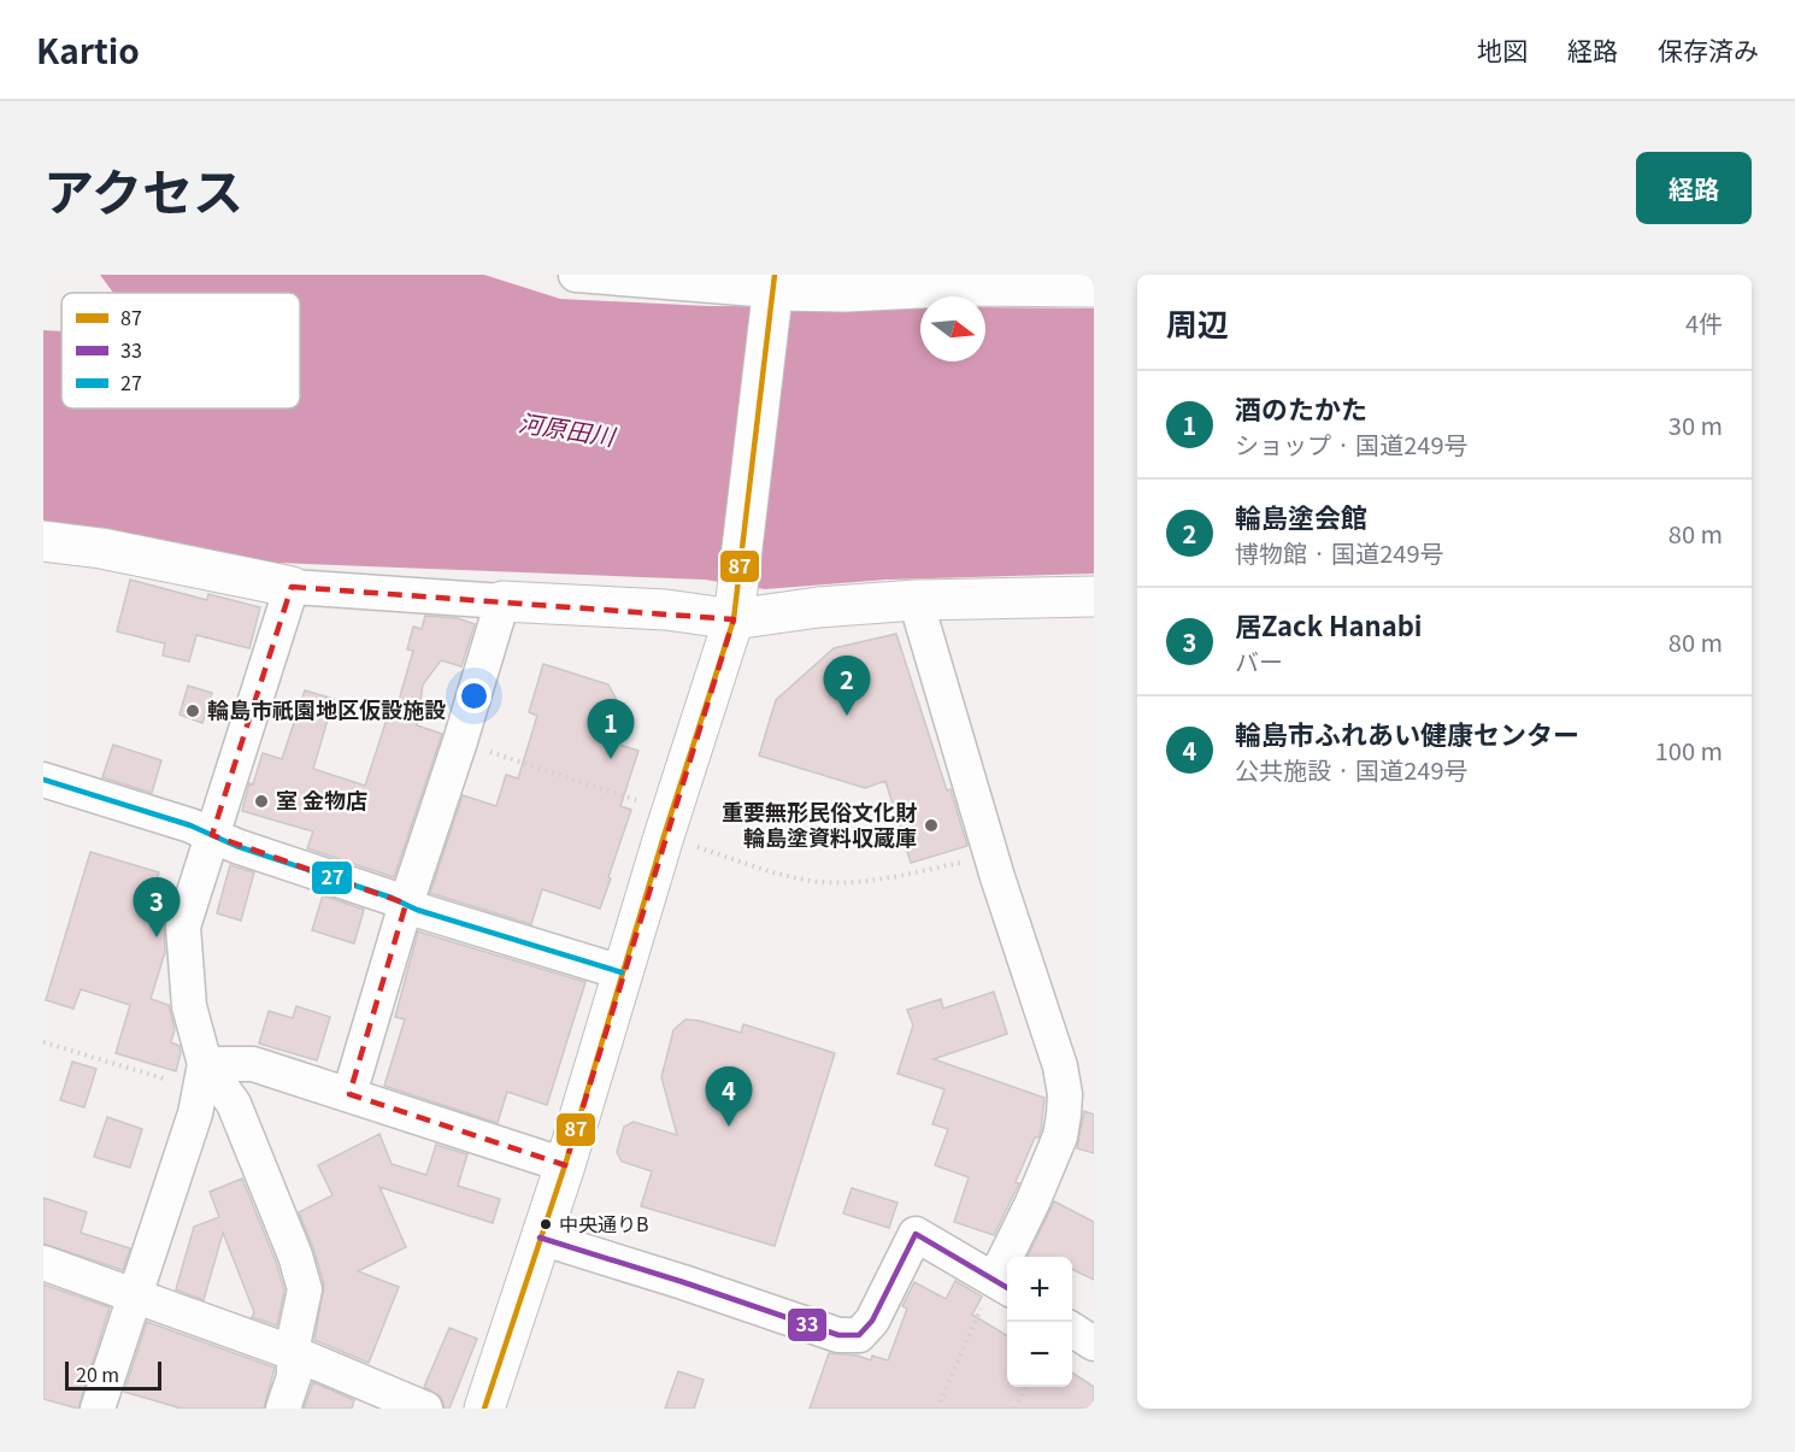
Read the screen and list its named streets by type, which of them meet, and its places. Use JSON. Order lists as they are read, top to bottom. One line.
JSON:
{"water":["河原田川"],"places":["輪島市祇園地区仮設施設","室 金物店","重要無形民俗文化財 輪島塗資料収蔵庫","中央通りB"],"lines":["transit line 87","transit line 27","transit line 33"],"legend":["87","33","27"],"scale_bar":"20 m","north":"right","page":{"header":"Kartio","nav":["地図","経路","保存済み"],"title":"アクセス","buttons":"経路","heading":["周辺","4件"],"list":[{"mark":"1","name":"酒のたかた","note":"ショップ · 国道249号","value":"30 m"},{"mark":"2","name":"輪島塗会館","note":"博物館 · 国道249号","value":"80 m"},{"mark":"3","name":"居Zack Hanabi","note":"バー","value":"80 m"},{"mark":"4","name":"輪島市ふれあい健康センター","note":"公共施設 · 国道249号","value":"100 m"}],"pins":["2","1","3","4"],"map_buttons":["+","−"],"scale":"20 m"}}
